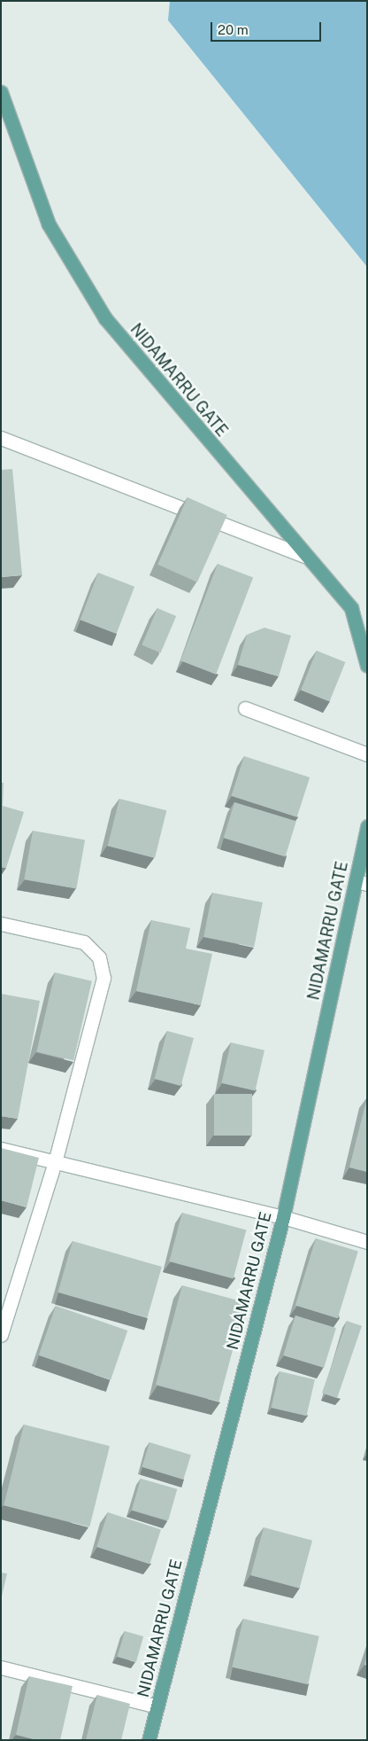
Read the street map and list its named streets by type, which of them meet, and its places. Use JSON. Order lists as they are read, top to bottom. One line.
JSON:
{"streets":{"main road":["NIDAMARRU GATE"]},"scale_bar":"20 m"}
